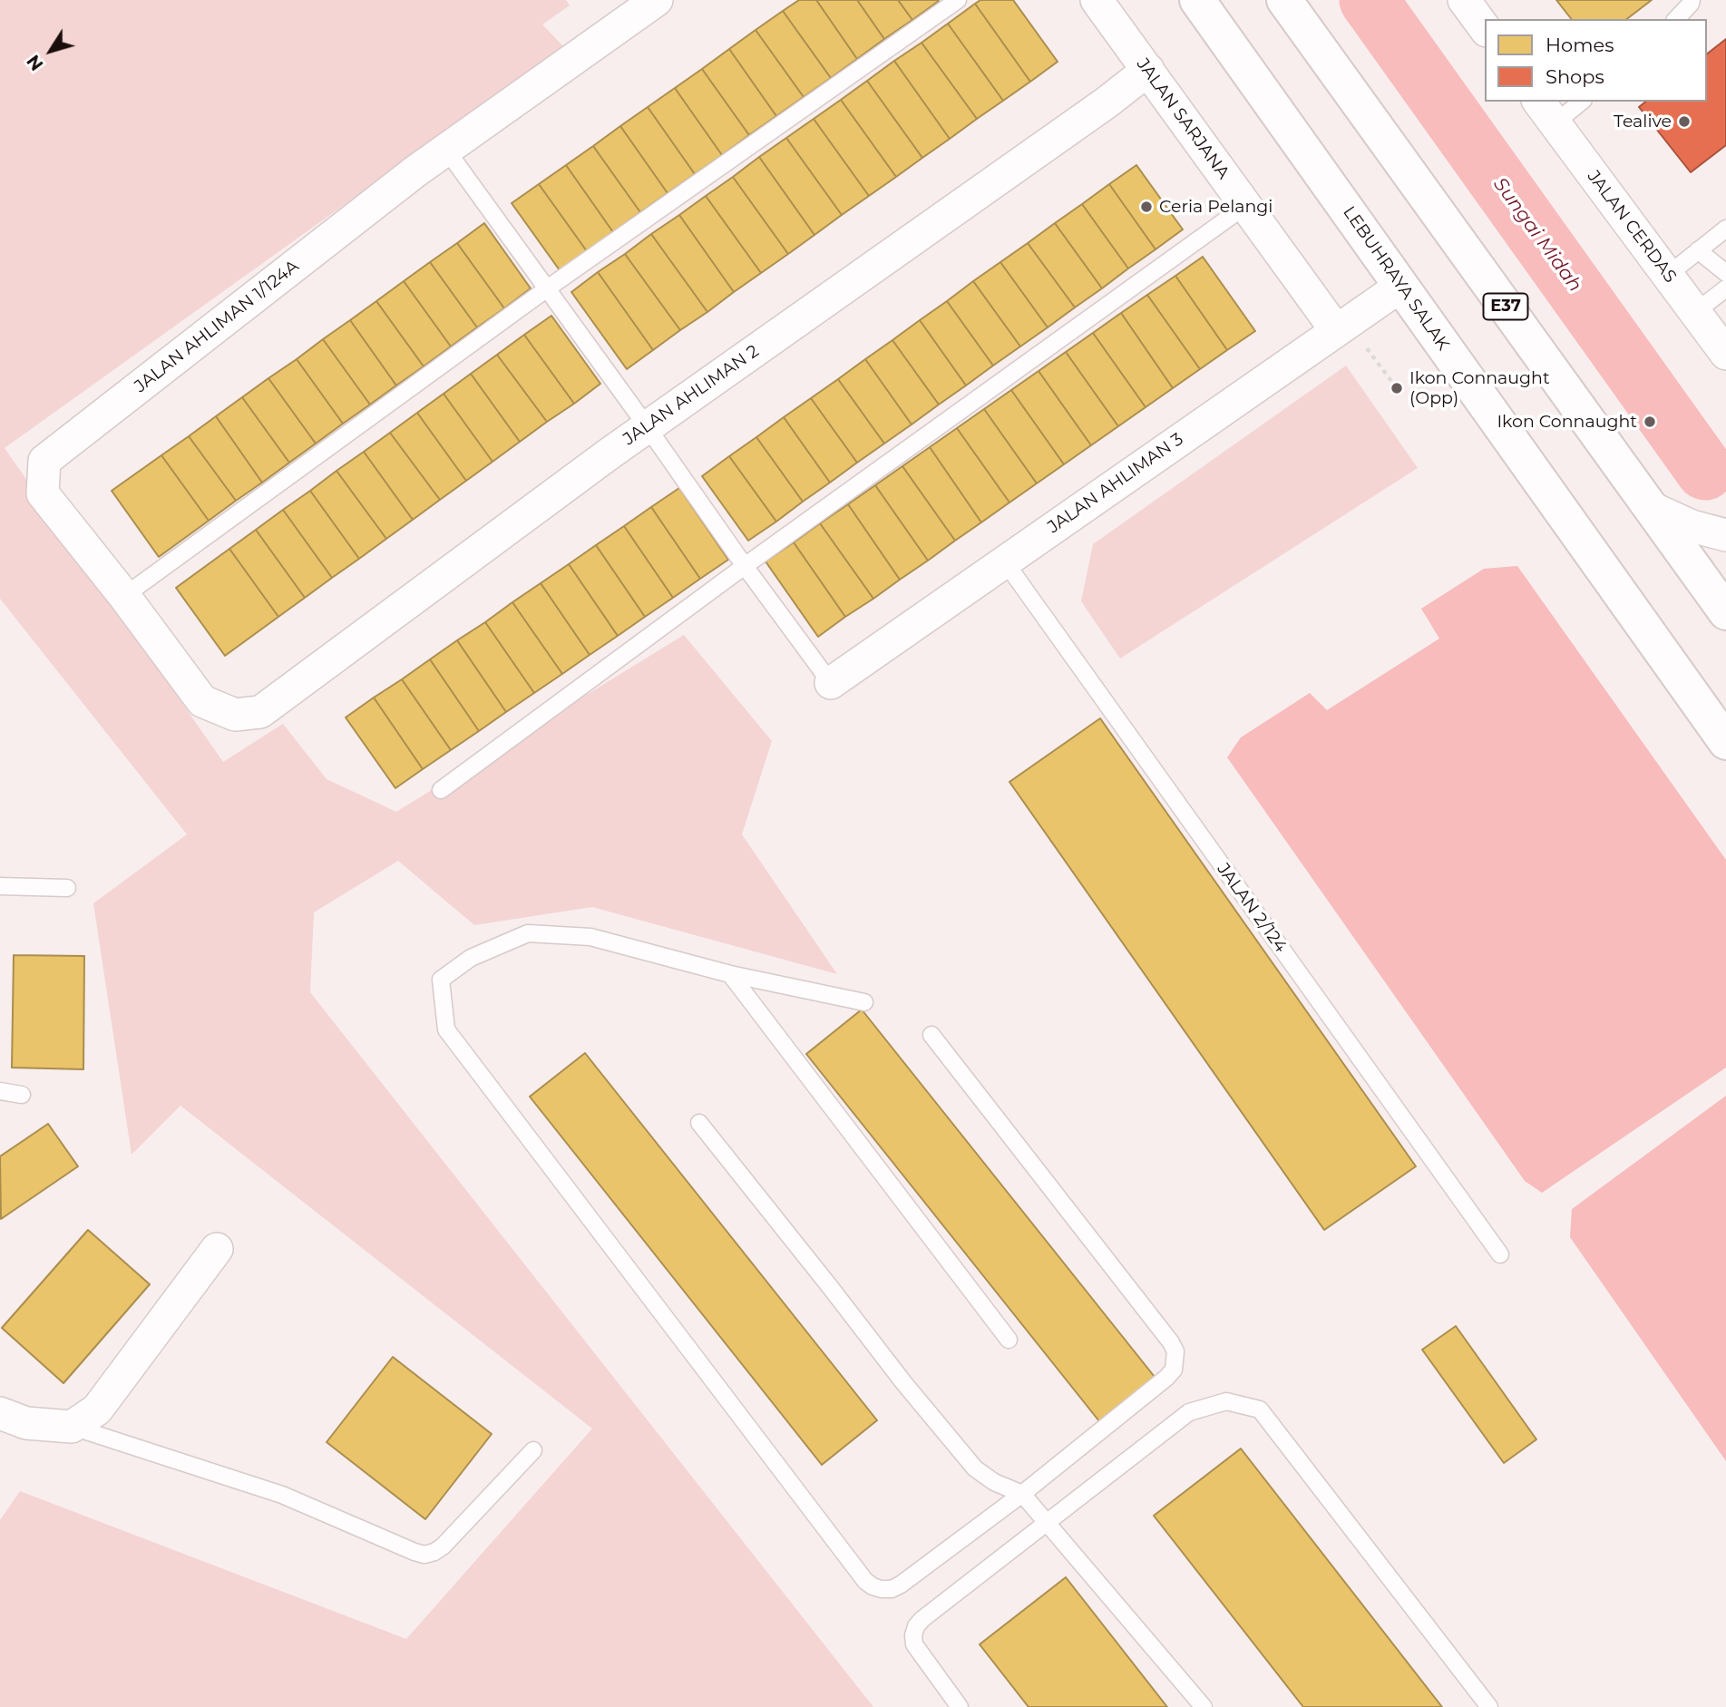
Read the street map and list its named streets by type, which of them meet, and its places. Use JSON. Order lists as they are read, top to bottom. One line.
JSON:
{"streets":{"highway":["LEBUHRAYA SALAK","E37"],"street":["JALAN SARJANA","JALAN CERDAS","JALAN AHLIMAN 1/124A","JALAN AHLIMAN 2","JALAN AHLIMAN 3"],"lane":["JALAN 2/124"]},"crossings":[["JALAN SARJANA","JALAN AHLIMAN 2"],["JALAN SARJANA","JALAN AHLIMAN 3"],["LEBUHRAYA SALAK","JALAN AHLIMAN 3"],["JALAN AHLIMAN 1/124A","JALAN AHLIMAN 2"],["JALAN AHLIMAN 3","JALAN 2/124"]],"water":["Sungai Midah"],"places":["Tealive","Ceria Pelangi","Ikon Connaught (Opp)","Ikon Connaught"],"legend":["Homes","Shops"],"north":"bottom left"}
